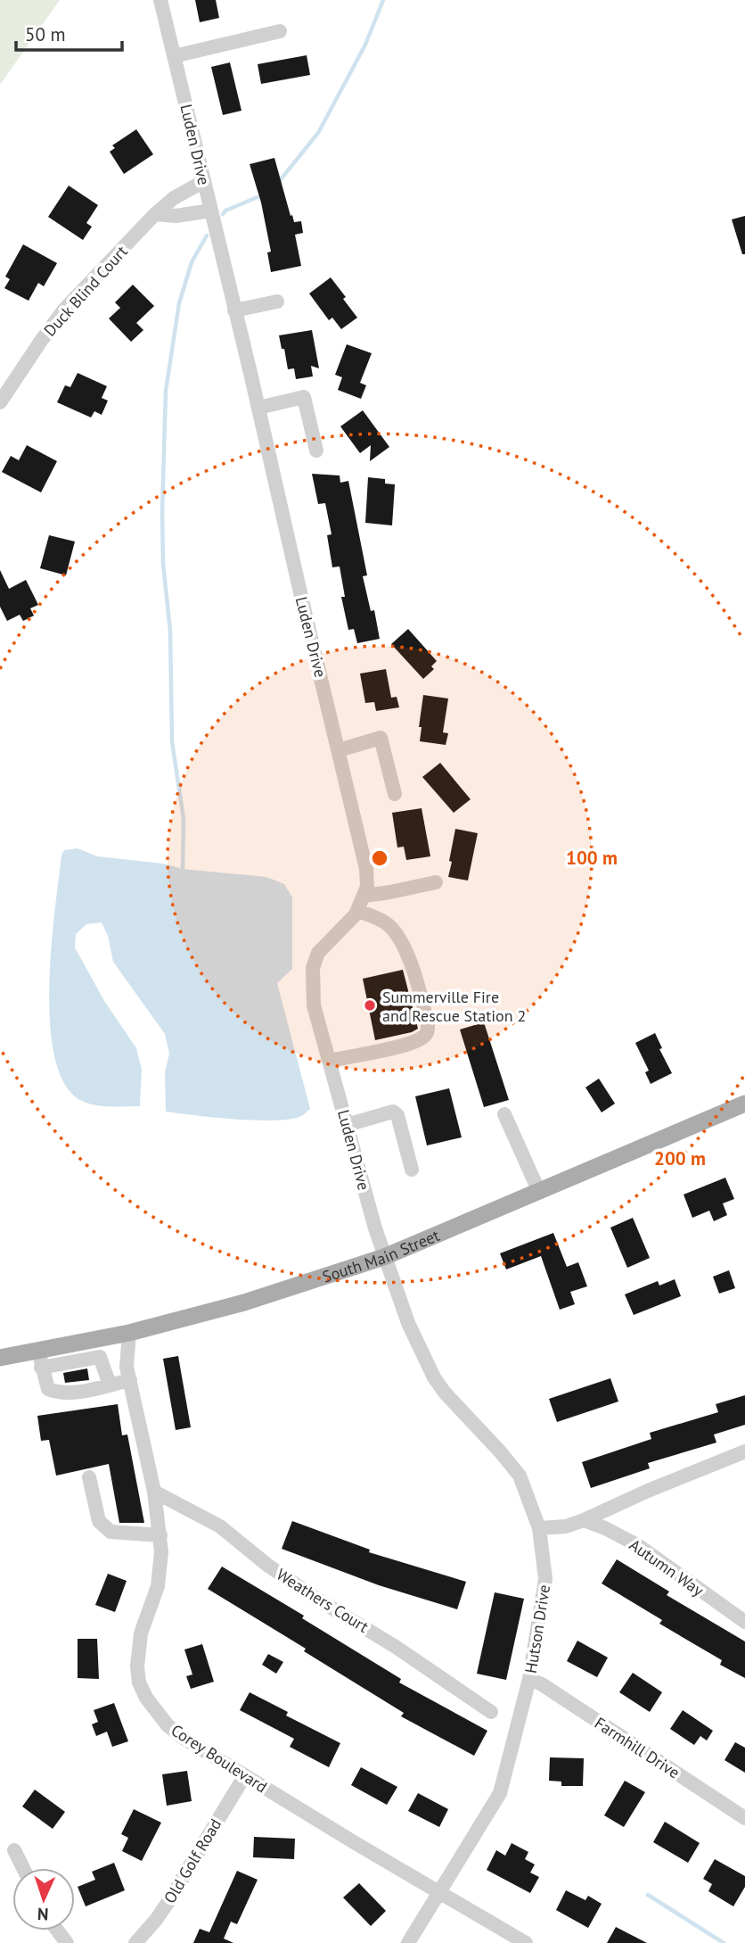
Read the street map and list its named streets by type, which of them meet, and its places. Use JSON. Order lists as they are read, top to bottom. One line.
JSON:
{"streets":{"main road":["South Main Street"],"street":["Luden Drive","Duck Blind Court","Autumn Way","Weathers Court","Hutson Drive","Farmhill Drive","Corey Boulevard","Old Golf Road"]},"crossings":[["Luden Drive","Duck Blind Court"],["Luden Drive","South Main Street"],["Luden Drive","Hutson Drive"],["South Main Street","Hutson Drive"],["South Main Street","Corey Boulevard"],["Weathers Court","Corey Boulevard"],["Hutson Drive","Farmhill Drive"],["Hutson Drive","Corey Boulevard"],["Corey Boulevard","Old Golf Road"]],"places":["Summerville Fire and Rescue Station 2"],"scale_bar":"50 m","north":"bottom","rings":["100 m","200 m"]}
